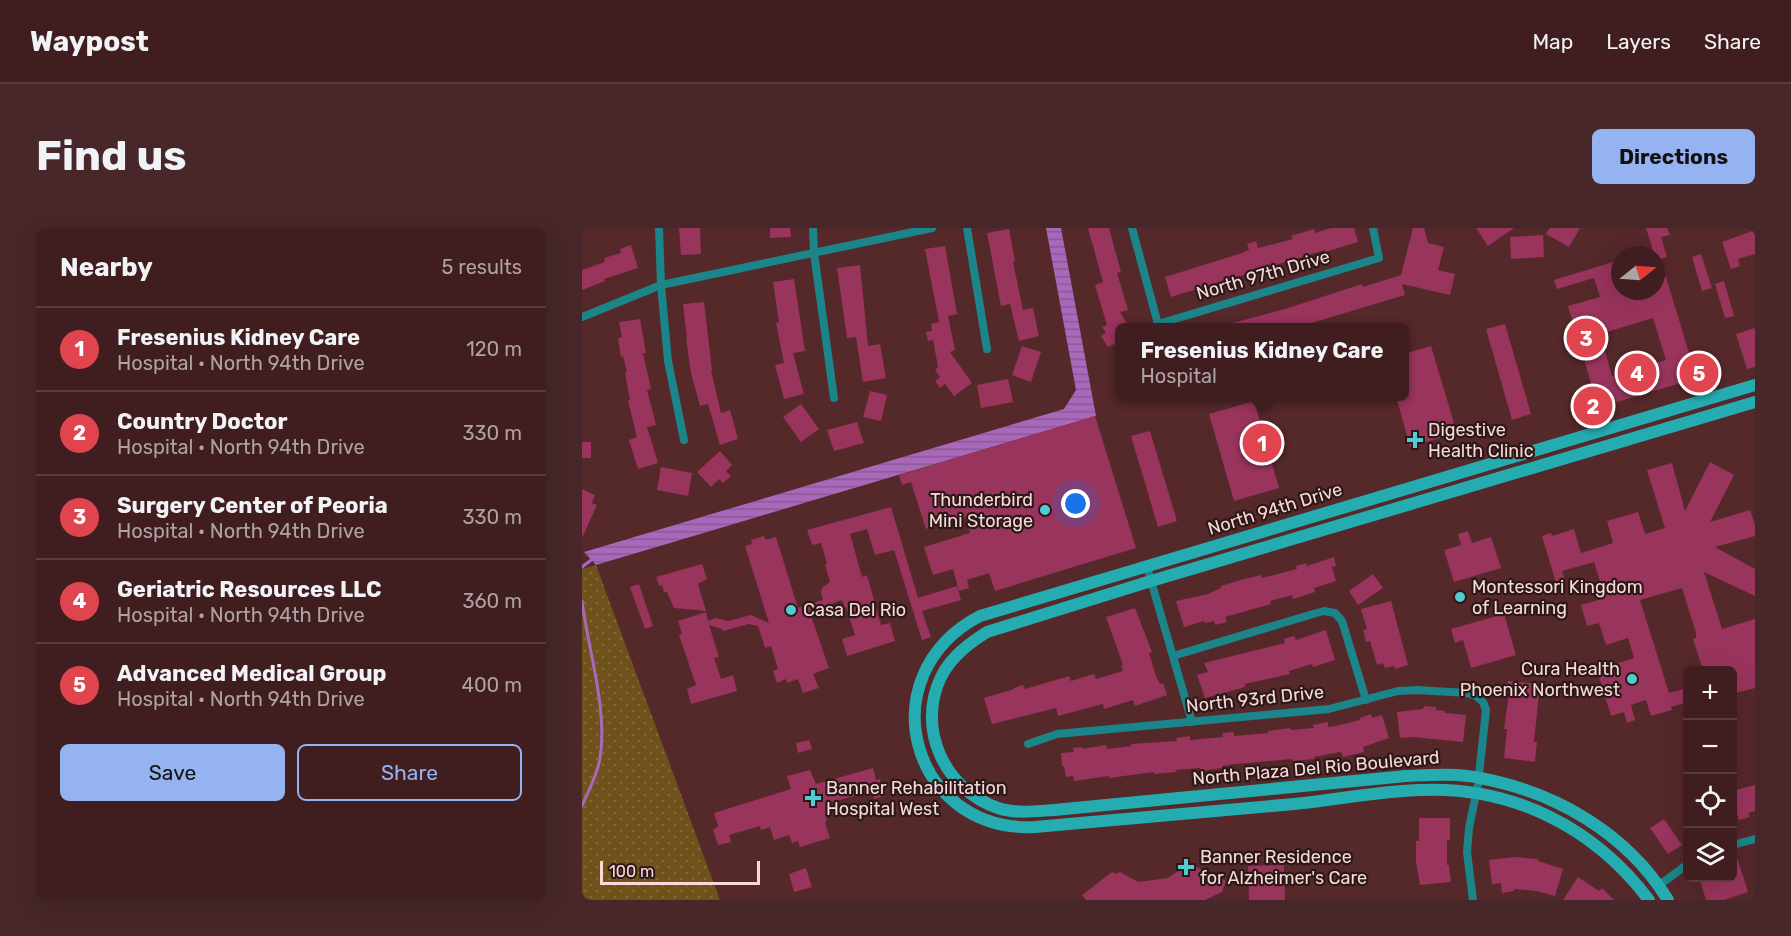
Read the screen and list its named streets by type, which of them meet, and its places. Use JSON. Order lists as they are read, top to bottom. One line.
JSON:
{"streets":{"street":["North 97th Drive","North 94th Drive","North 93rd Drive","North Plaza Del Rio Boulevard"]},"crossings":[["North 94th Drive","North Plaza Del Rio Boulevard"],["North 93rd Drive","North Plaza Del Rio Boulevard"]],"places":{"health":["Digestive Health Clinic","Banner Rehabilitation Hospital West","Banner Residence for Alzheimer's Care"],"other":["Thunderbird Mini Storage","Montessori Kingdom of Learning","Casa Del Rio","Cura Health Phoenix Northwest"]},"scale_bar":"100 m","north":"right","page":{"header":"Waypost","nav":["Map","Layers","Share"],"buttons":["Directions",["Save","Share"]],"title":"Find us","heading":["Nearby","5 results"],"list":[{"mark":"1","name":"Fresenius Kidney Care","note":"Hospital · North 94th Drive","value":"120 m"},{"mark":"2","name":"Country Doctor","note":"Hospital · North 94th Drive","value":"330 m"},{"mark":"3","name":"Surgery Center of Peoria","note":"Hospital · North 94th Drive","value":"330 m"},{"mark":"4","name":"Geriatric Resources LLC","note":"Hospital · North 94th Drive","value":"360 m"},{"mark":"5","name":"Advanced Medical Group","note":"Hospital · North 94th Drive","value":"400 m"}],"pins":["3","4","5","2","1"],"popup":["Fresenius Kidney Care","Hospital"],"map_buttons":["+","−"],"scale":"100 m"}}
